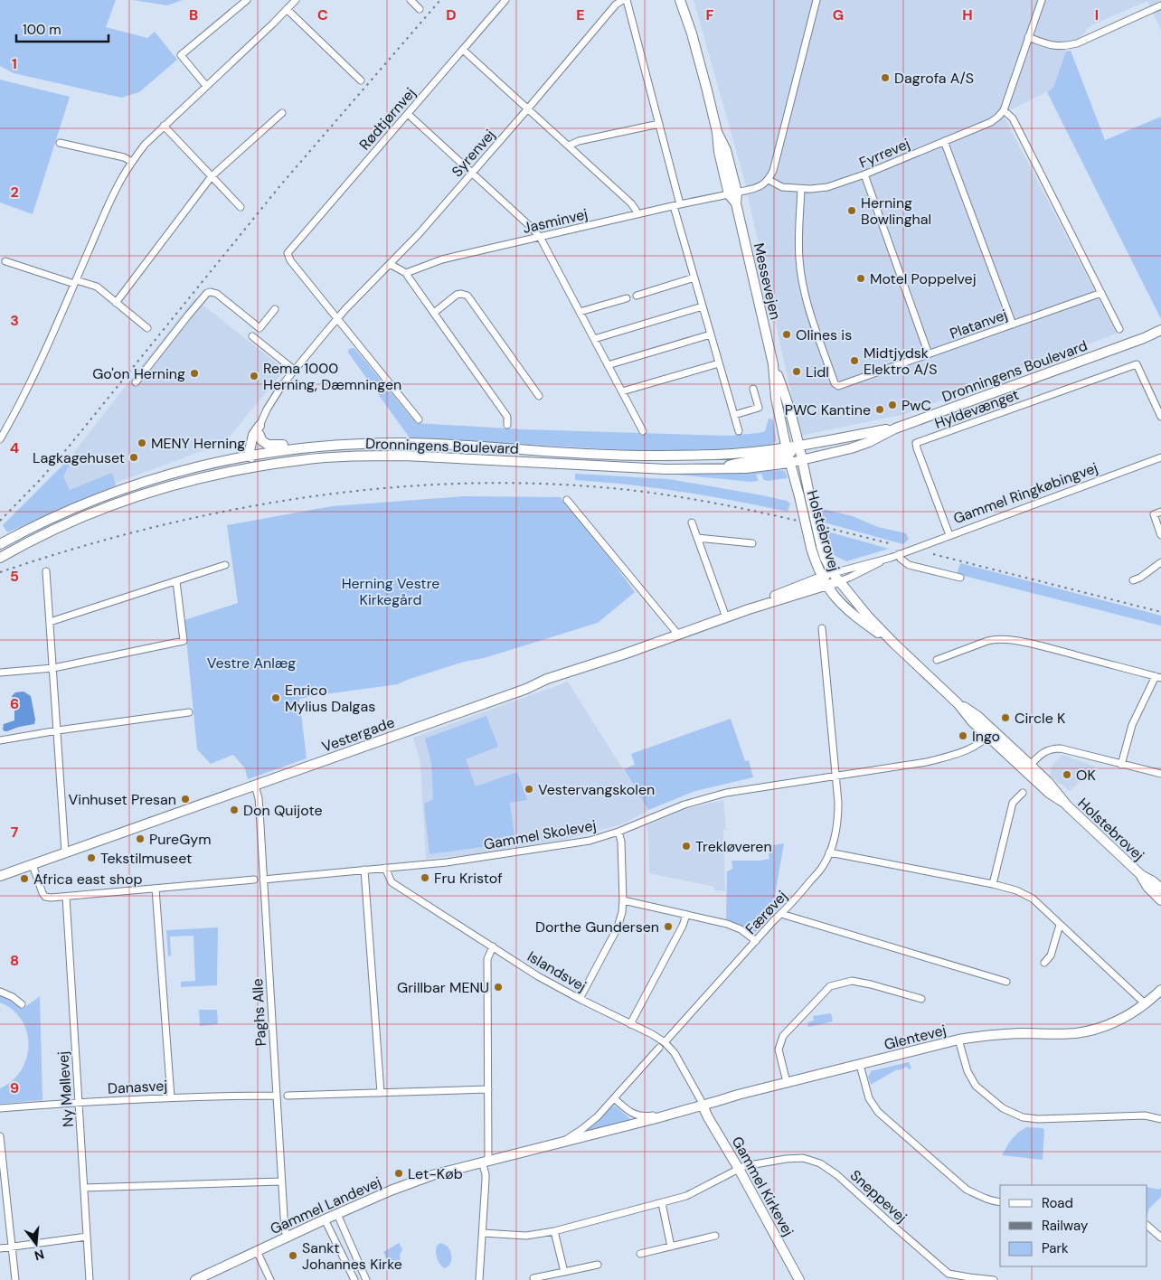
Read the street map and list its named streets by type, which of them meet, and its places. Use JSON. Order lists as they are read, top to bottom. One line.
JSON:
{"streets":{"main road":["Messevejen","Dronningens Boulevard","Holstebrovej","Vestergade","Glentevej","Gammel Kirkevej","Gammel Landevej"],"street":["Rødtjørnvej","Syrenvej","Fyrrevej","Jasminvej","Platanvej","Hyldevænget","Gammel Ringkøbingvej","Gammel Skolevej","Færøvej","Islandsvej","Paghs Alle","Danasvej","Ny Møllevej","Sneppevej"]},"crossings":[["Rødtjørnvej","Syrenvej"],["Fyrrevej","Jasminvej"],["Fyrrevej","Platanvej"],["Jasminvej","Messevejen"],["Messevejen","Dronningens Boulevard"],["Messevejen","Holstebrovej"],["Dronningens Boulevard","Holstebrovej"],["Hyldevænget","Gammel Ringkøbingvej"],["Gammel Ringkøbingvej","Holstebrovej"],["Gammel Ringkøbingvej","Vestergade"],["Holstebrovej","Vestergade"],["Holstebrovej","Gammel Skolevej"],["Vestergade","Paghs Alle"],["Gammel Skolevej","Færøvej"],["Gammel Skolevej","Islandsvej"],["Gammel Skolevej","Paghs Alle"],["Færøvej","Islandsvej"],["Islandsvej","Glentevej"],["Islandsvej","Gammel Kirkevej"],["Paghs Alle","Danasvej"],["Paghs Alle","Gammel Landevej"],["Glentevej","Gammel Kirkevej"],["Glentevej","Gammel Landevej"],["Danasvej","Ny Møllevej"],["Gammel Kirkevej","Sneppevej"]],"parks":["Herning Vestre Kirkegård","Vestre Anlæg"],"places":["Dagrofa A/S","Herning Bowlinghal","Motel Poppelvej","Olines is","Midtjydsk Elektro A/S","Lidl","Go'on Herning","Rema 1000 Herning, Dæmningen","PwC","PWC Kantine","MENY Herning","Lagkagehuset","Enrico Mylius Dalgas","Circle K","Ingo","OK","Vestervangskolen","Vinhuset Presan","Don Quijote","PureGym","Trekløveren","Tekstilmuseet","Fru Kristof","Africa east shop","Dorthe Gundersen","Grillbar MENU","Let-Køb","Sankt Johannes Kirke"],"legend":["Road","Railway","Park"],"scale_bar":"100 m","north":"bottom","grid":{"columns":["B","C","D","E","F","G","H","I"],"rows":["1","2","3","4","5","6","7","8","9"]}}
